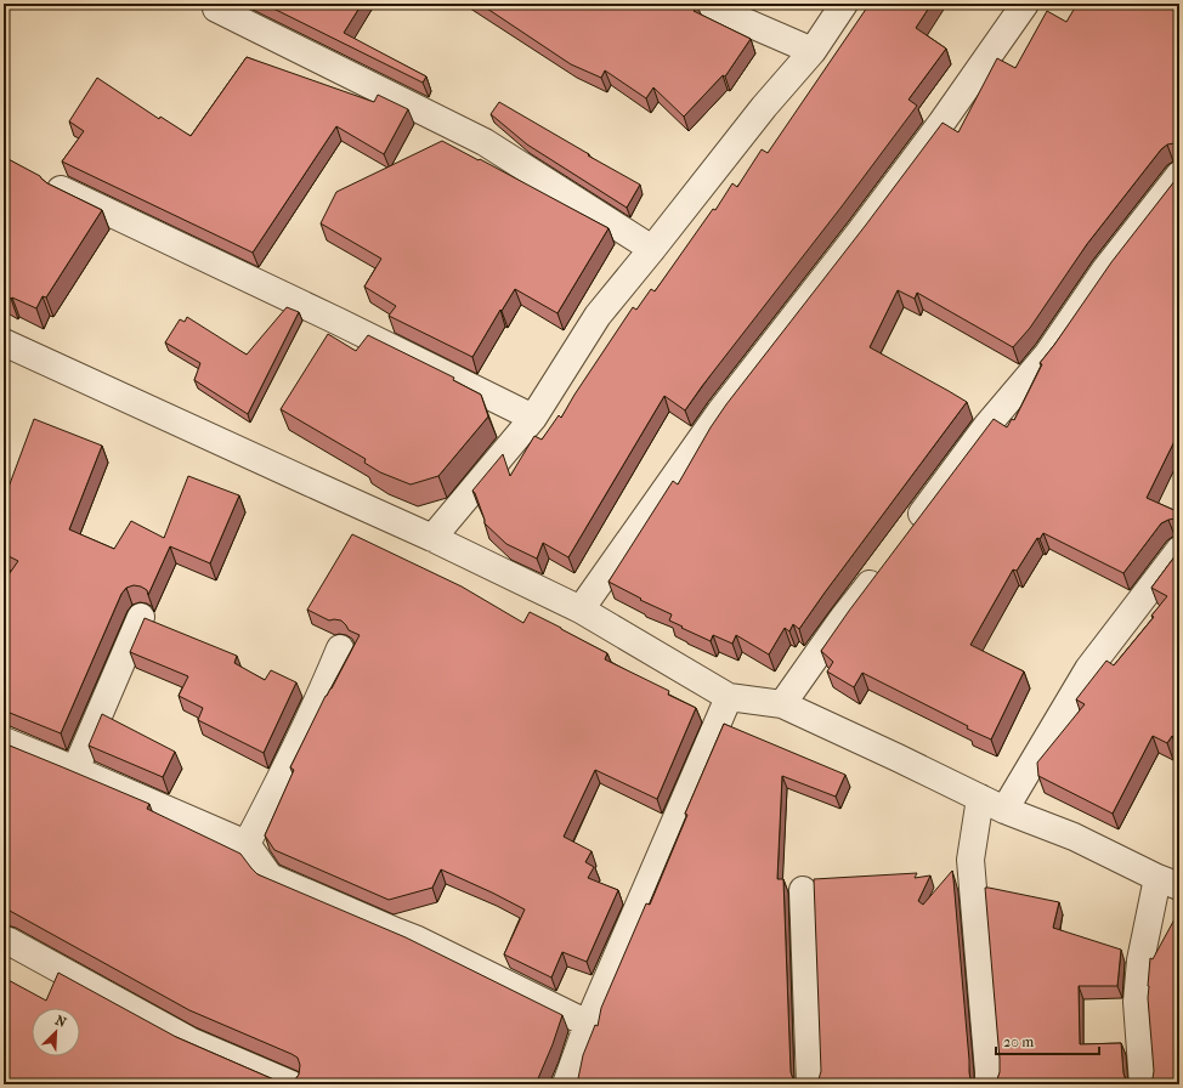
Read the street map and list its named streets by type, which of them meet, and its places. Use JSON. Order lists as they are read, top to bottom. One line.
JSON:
{"scale_bar":"20 m","north":"top right"}
